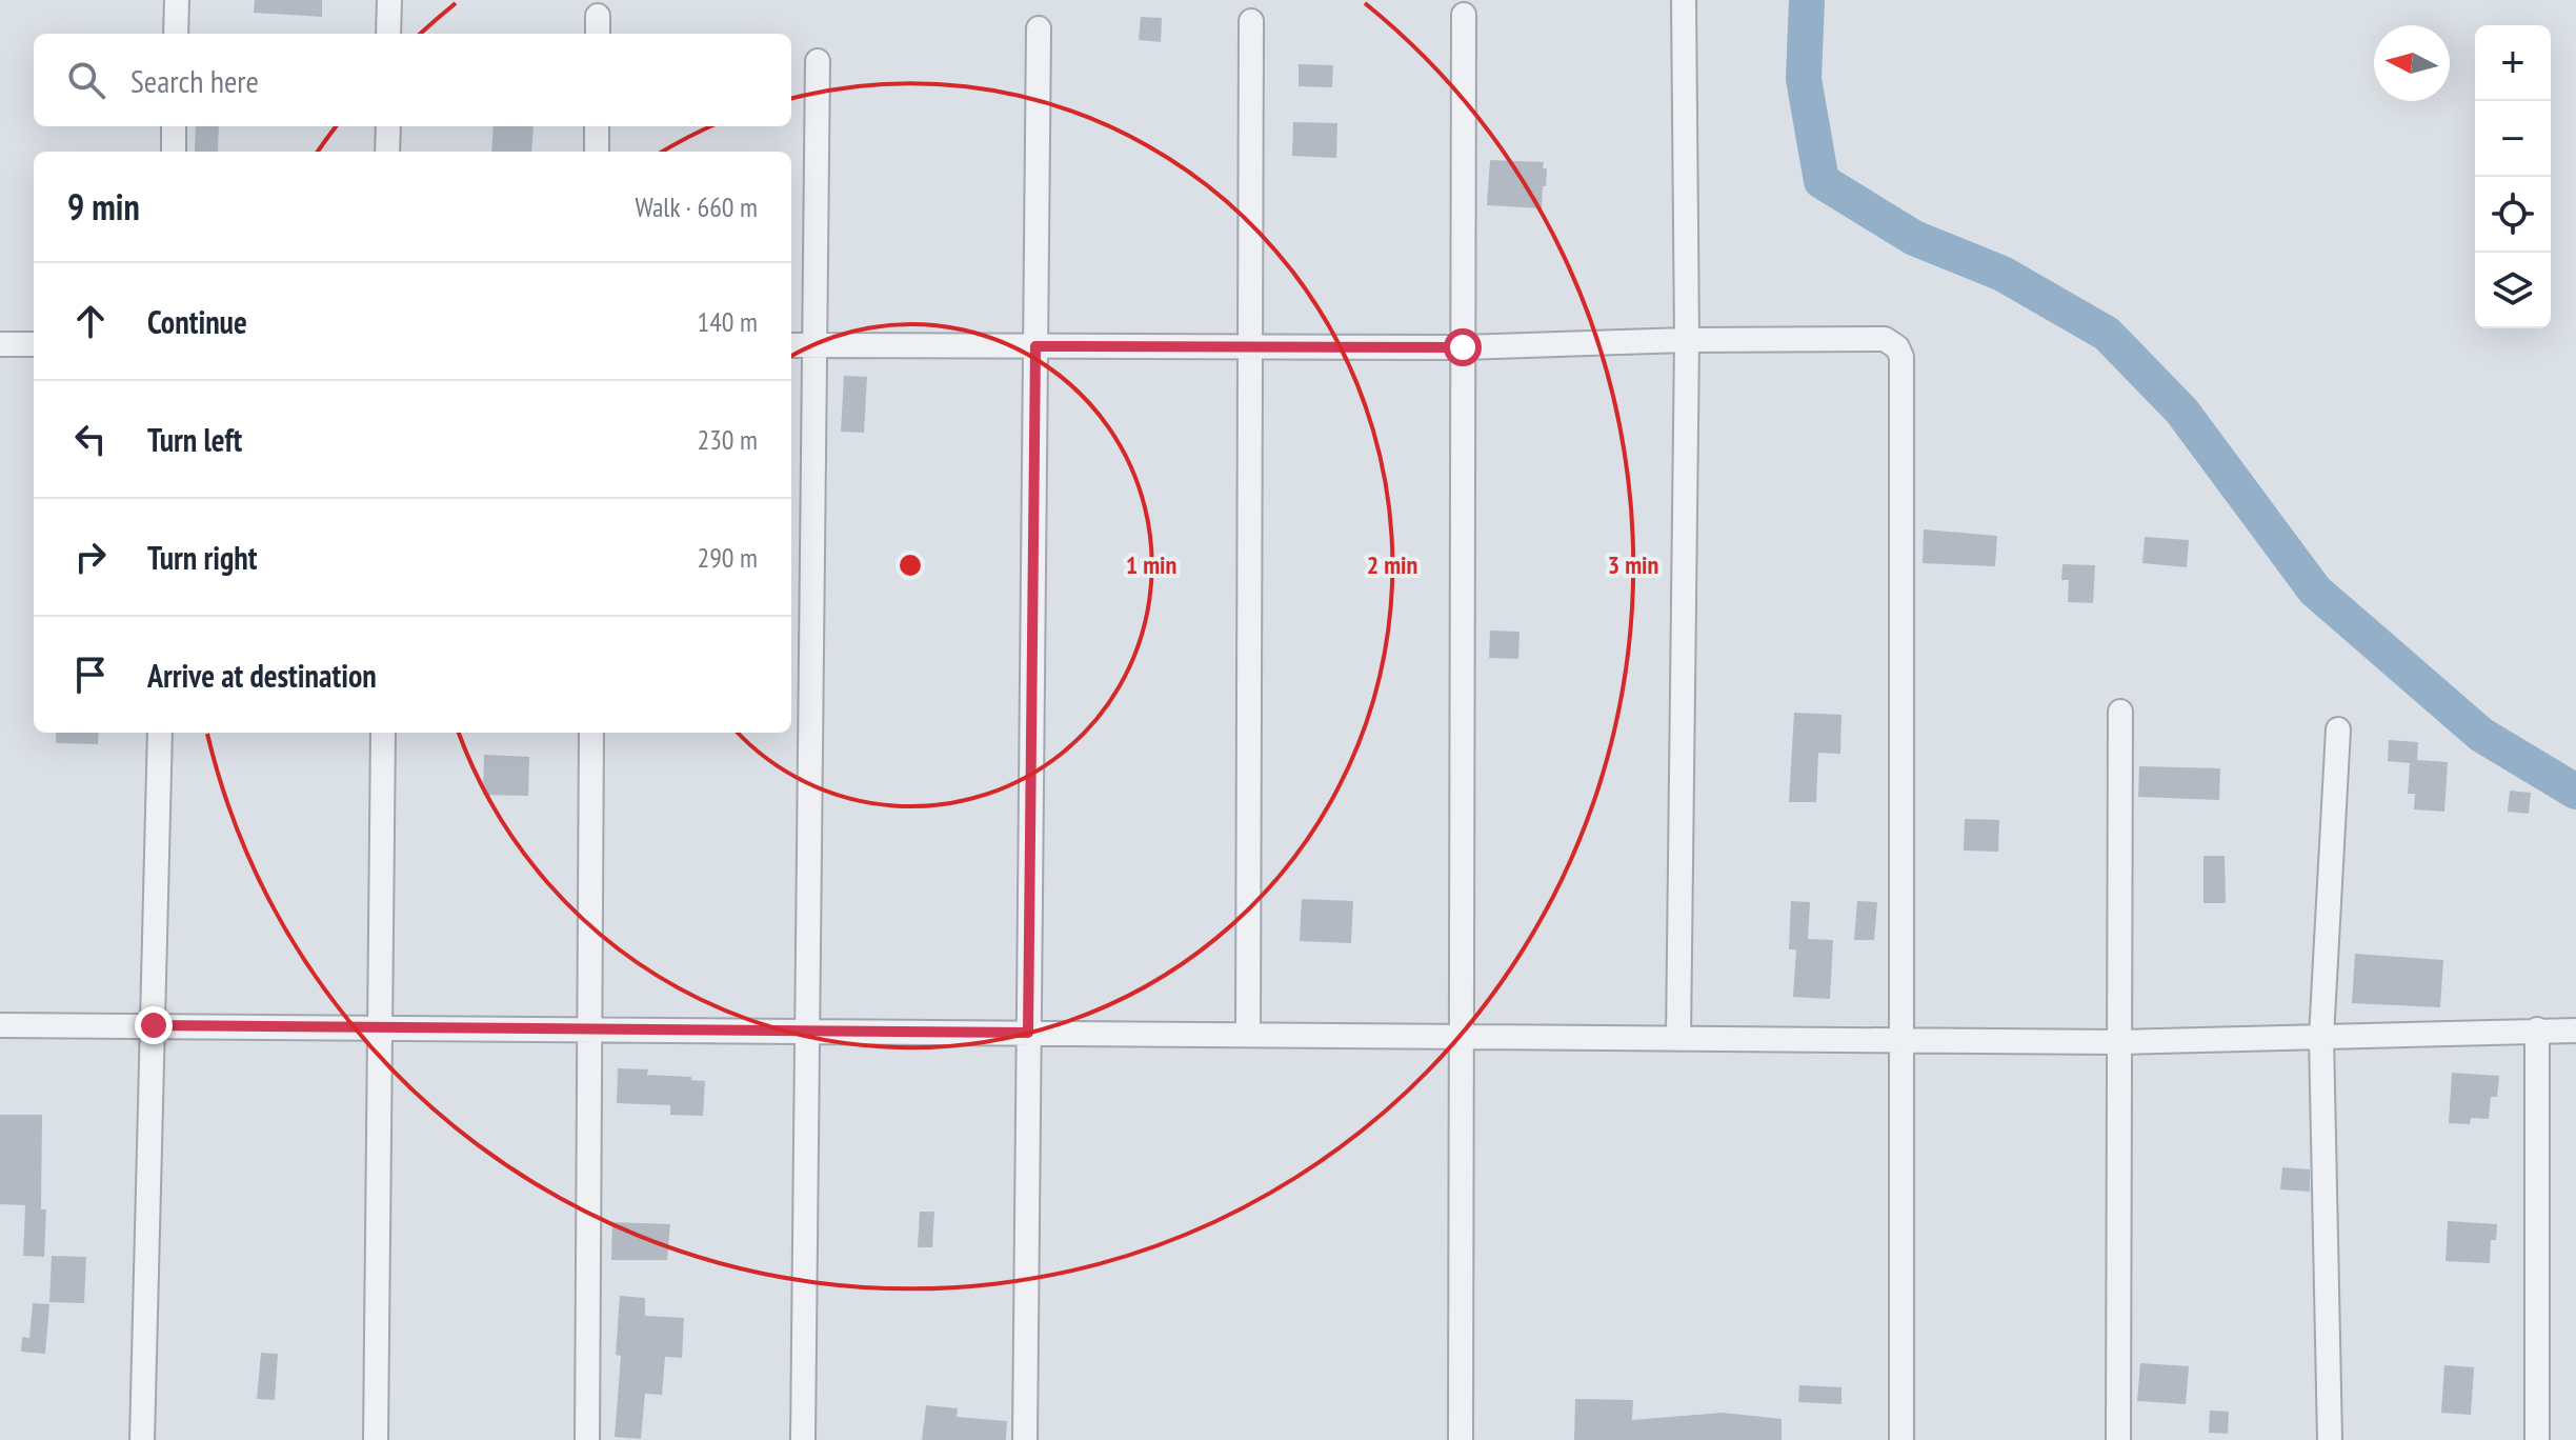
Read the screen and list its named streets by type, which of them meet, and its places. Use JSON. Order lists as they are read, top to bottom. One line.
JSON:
{"north":"left","page":{"map_buttons":["+","−"],"search":"Search here","heading":["9 min","Walk · 660 m"],"list":[["Continue","140 m"],["Turn left","230 m"],["Turn right","290 m"],"Arrive at destination"]},"rings":["1 min","2 min","3 min"]}
